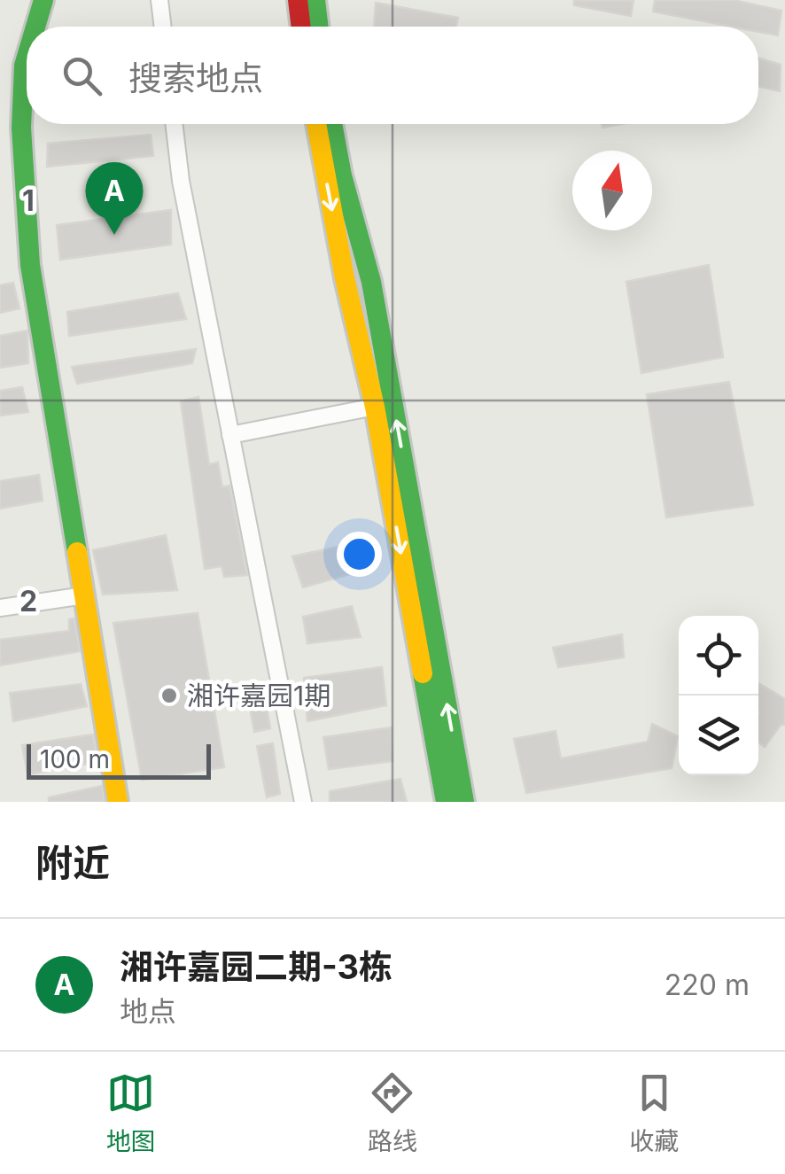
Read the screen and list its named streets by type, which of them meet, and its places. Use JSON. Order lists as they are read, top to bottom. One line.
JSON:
{"places":["湘许嘉园1期"],"scale_bar":"100 m","north":"top","page":{"search":"搜索地点","pins":"A","scale":"100 m","heading":"附近","list":[{"mark":"A","name":"湘许嘉园二期-3栋","note":"地点","value":"220 m"}],"nav":["地图","路线","收藏"]},"grid":{"rows":["1","2"]}}
